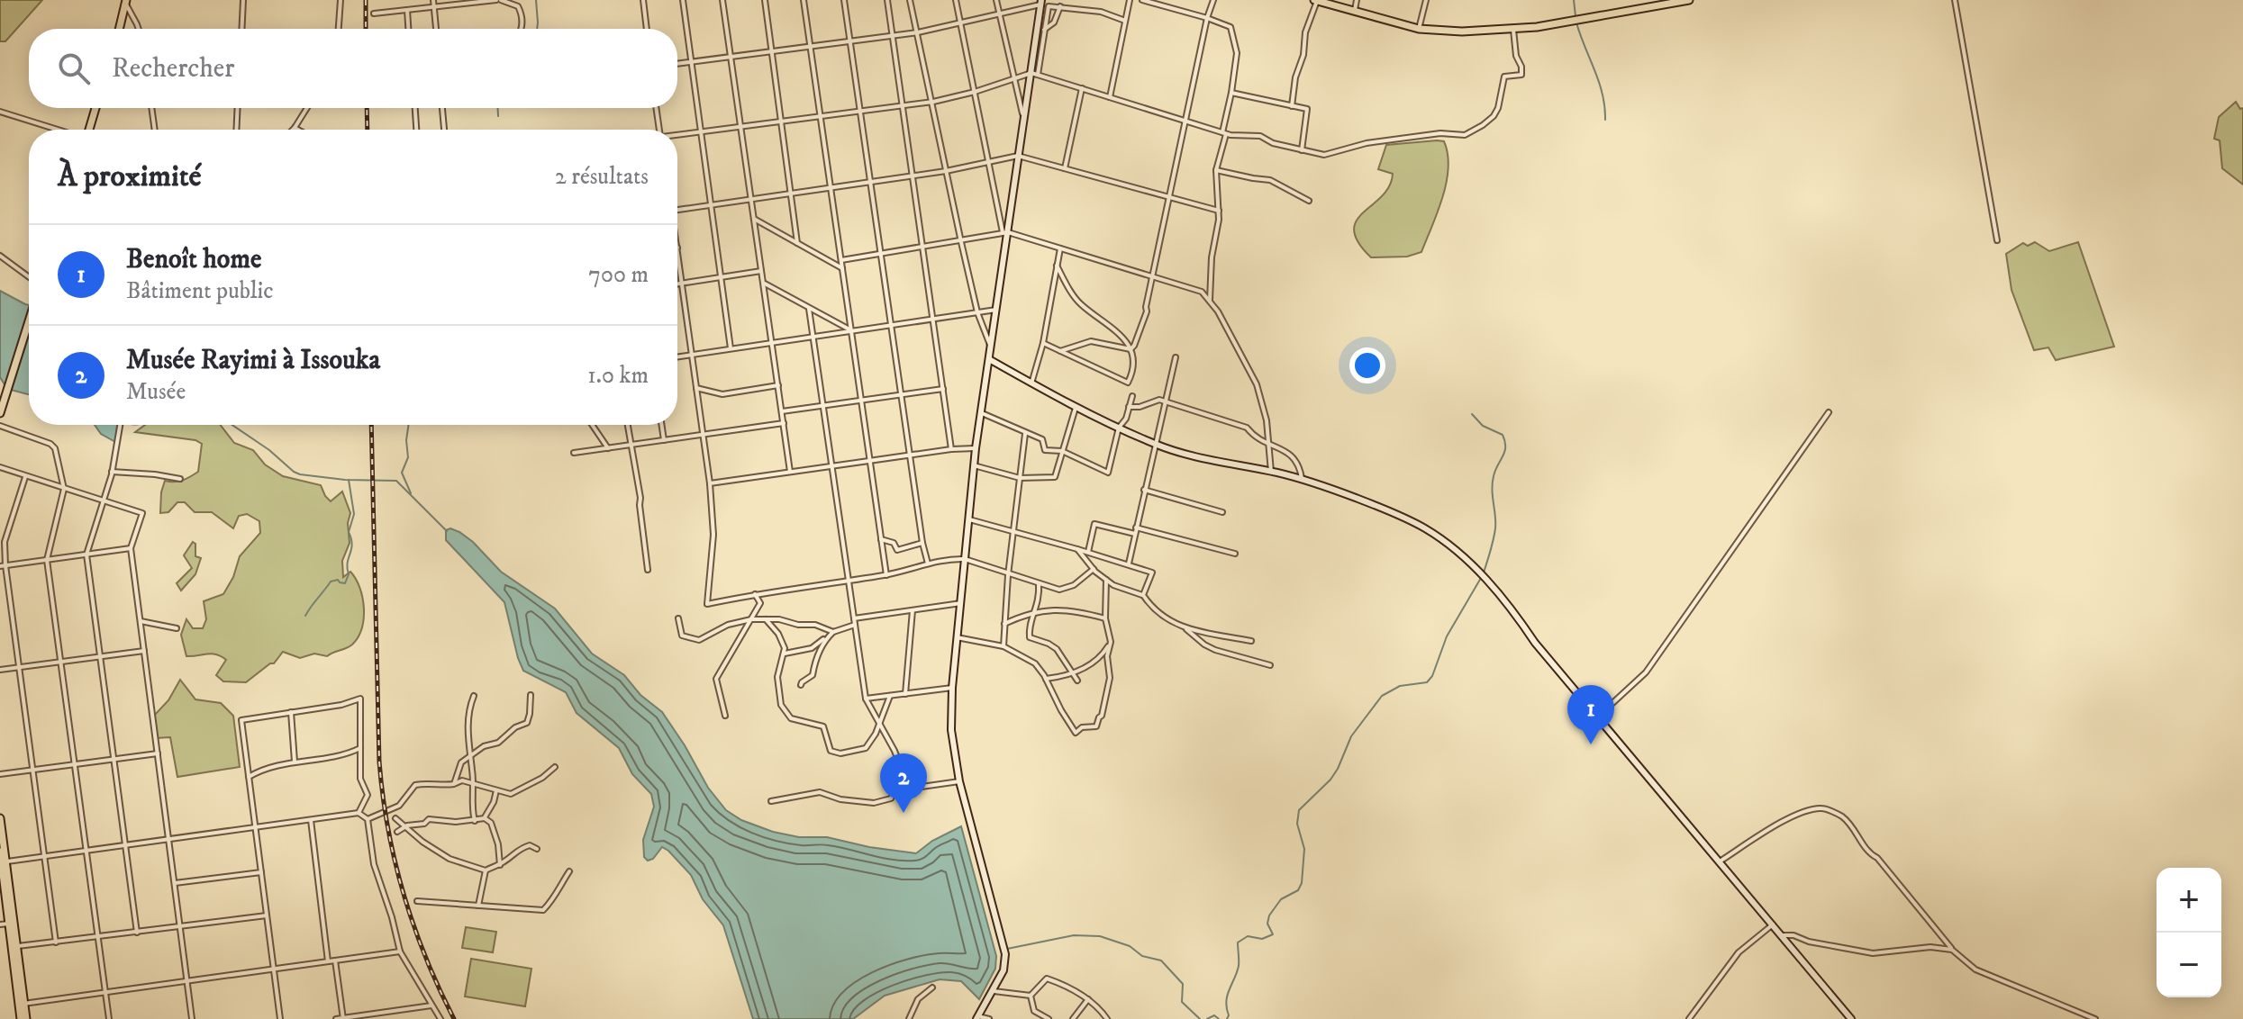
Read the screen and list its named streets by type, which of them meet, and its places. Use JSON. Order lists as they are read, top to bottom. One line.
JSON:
{"page":{"search":"Rechercher","heading":["À proximité","2 résultats"],"list":[{"mark":"1","name":"Benoît home","note":"Bâtiment public","value":"700 m"},{"mark":"2","name":"Musée Rayimi à Issouka","note":"Musée","value":"1.0 km"}],"pins":["1","2"],"map_buttons":["+","−"]}}
